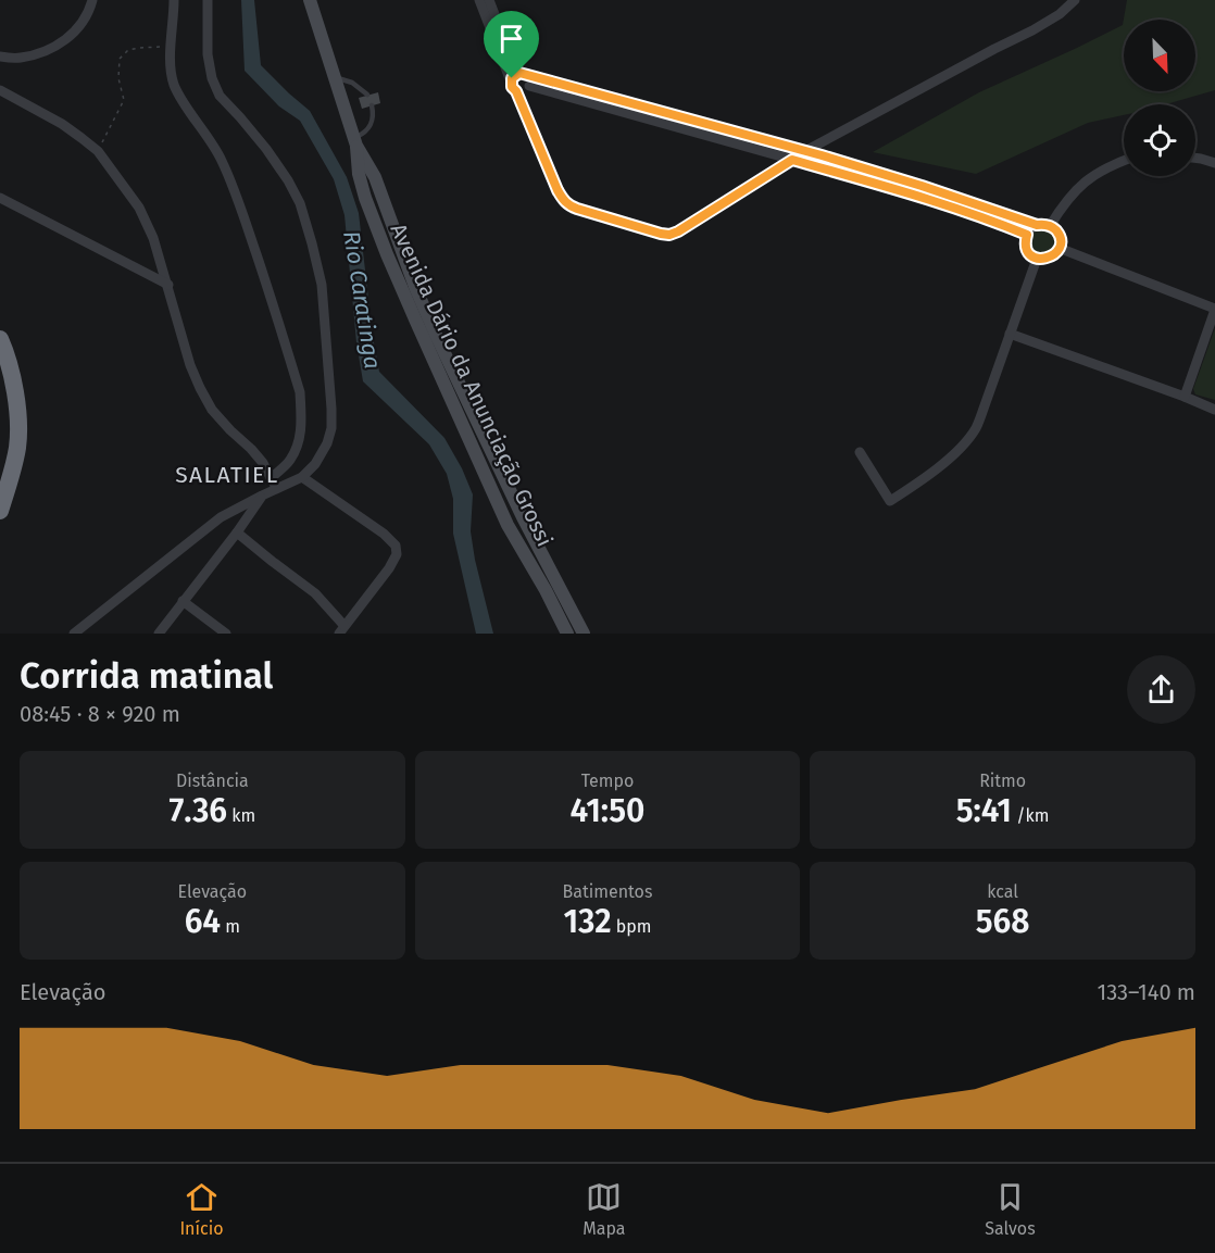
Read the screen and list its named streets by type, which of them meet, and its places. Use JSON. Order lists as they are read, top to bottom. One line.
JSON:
{"streets":{"main road":["Avenida Dário da Anunciação Grossi"]},"districts":["SALATIEL"],"water":["Rio Caratinga"],"north":"bottom right","page":{"heading":["Corrida matinal","08:45 · 8 × 920 m"],"stats":[["Distância","7.36 km"],["Tempo","41:50"],["Ritmo","5:41 /km"],["Elevação","64 m"],["Batimentos","132 bpm"],["kcal","568"]],"chart":["Elevação","133–140 m"],"tabs":["Início","Mapa","Salvos"]}}
